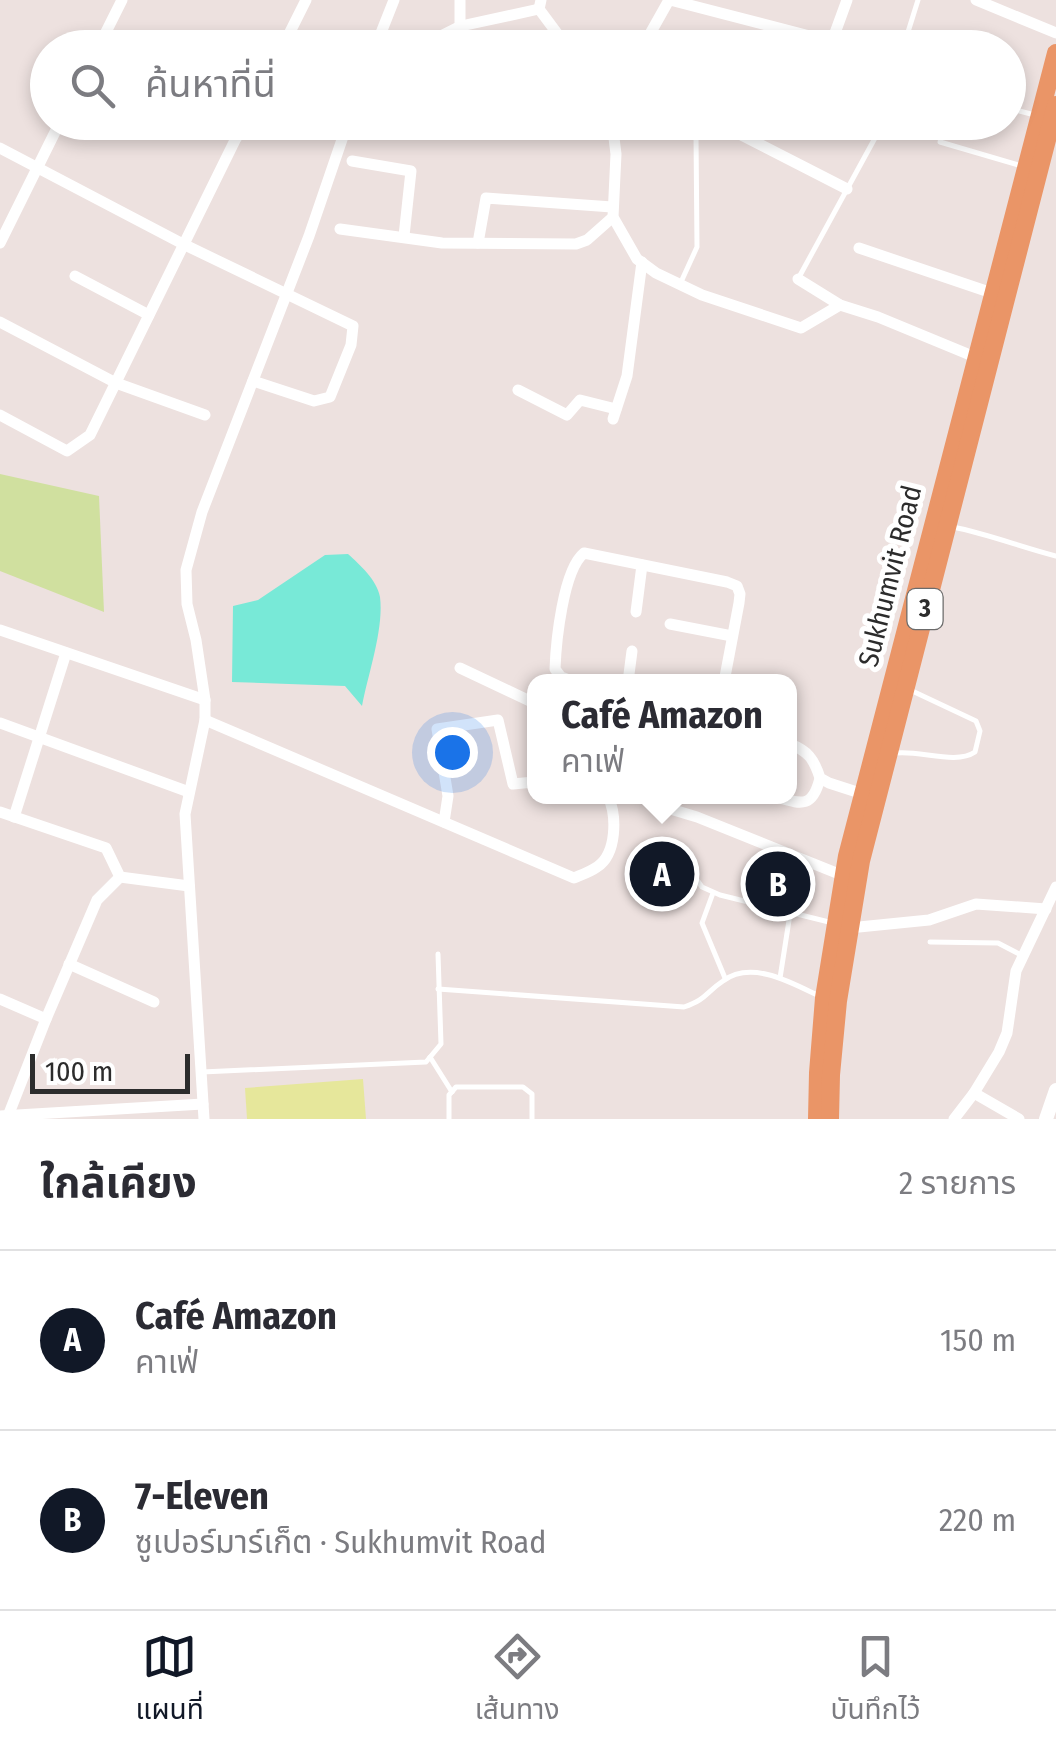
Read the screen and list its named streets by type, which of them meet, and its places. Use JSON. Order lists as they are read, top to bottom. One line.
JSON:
{"streets":{"main road":["Sukhumvit Road","3"]},"scale_bar":"100 m","page":{"search":"ค้นหาที่นี่","popup":["Café Amazon","คาเฟ่"],"pins":["A","B"],"scale":"100 m","heading":["ใกล้เคียง","2 รายการ"],"list":[{"mark":"A","name":"Café Amazon","note":"คาเฟ่","value":"150 m"},{"mark":"B","name":"7-Eleven","note":"ซูเปอร์มาร์เก็ต · Sukhumvit Road","value":"220 m"}],"nav":["แผนที่","เส้นทาง","บันทึกไว้"]}}
